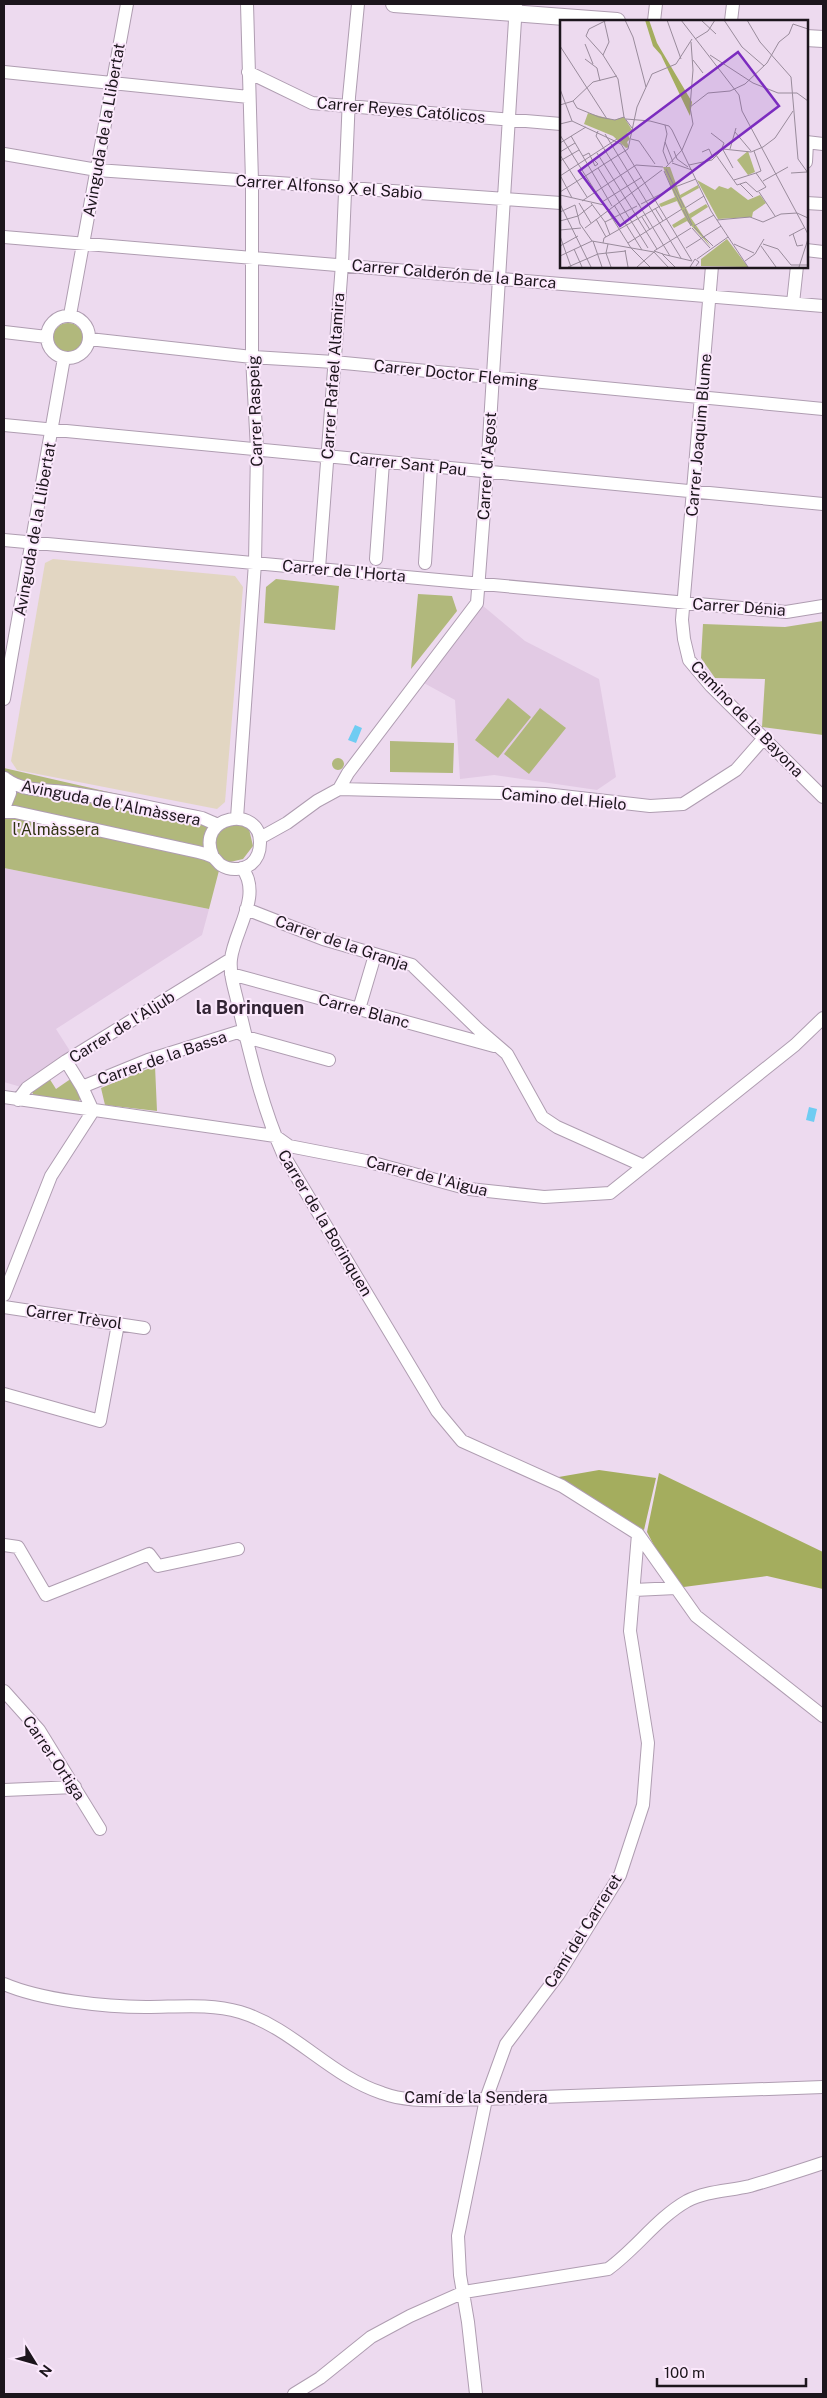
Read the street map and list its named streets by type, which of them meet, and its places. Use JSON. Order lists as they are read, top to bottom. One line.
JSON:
{"streets":{"street":["Carrer Reyes Católicos","Avinguda de la Llibertat","Carrer Alfonso X el Sabio","Carrer Calderón de la Barca","Carrer Doctor Fleming","Carrer Rafael Altamira","Carrer Raspeig","Carrer Joaquim Blume","Carrer Sant Pau","Carrer d'Agost","Carrer de l'Horta","Carrer Dénia","Camino de la Bayona","Camino del Hielo","Avinguda de l'Almàssera","Carrer de la Granja","Carrer Blanc","Carrer de l'Aljub","Carrer de la Bassa","Carrer de l'Aigua","Carrer de la Borinquen","Carrer Trèvol","Carrer Ortiga","Camí del Carreret","Camí de la Sendera"]},"crossings":[["Carrer Reyes Católicos","Carrer Rafael Altamira"],["Carrer Reyes Católicos","Carrer Raspeig"],["Carrer Reyes Católicos","Carrer d'Agost"],["Avinguda de la Llibertat","Carrer Alfonso X el Sabio"],["Avinguda de la Llibertat","Carrer Calderón de la Barca"],["Avinguda de la Llibertat","Carrer Doctor Fleming"],["Avinguda de la Llibertat","Carrer Sant Pau"],["Avinguda de la Llibertat","Carrer de l'Horta"],["Carrer Alfonso X el Sabio","Carrer Rafael Altamira"],["Carrer Alfonso X el Sabio","Carrer Raspeig"],["Carrer Alfonso X el Sabio","Carrer d'Agost"],["Carrer Calderón de la Barca","Carrer Rafael Altamira"],["Carrer Calderón de la Barca","Carrer Raspeig"],["Carrer Calderón de la Barca","Carrer Joaquim Blume"],["Carrer Calderón de la Barca","Carrer d'Agost"],["Carrer Doctor Fleming","Carrer Rafael Altamira"],["Carrer Doctor Fleming","Carrer Raspeig"],["Carrer Doctor Fleming","Carrer Joaquim Blume"],["Carrer Doctor Fleming","Carrer d'Agost"],["Carrer Rafael Altamira","Carrer Sant Pau"],["Carrer Rafael Altamira","Carrer de l'Horta"],["Carrer Raspeig","Carrer Sant Pau"],["Carrer Raspeig","Carrer d'Agost"],["Carrer Raspeig","Carrer de l'Horta"],["Carrer Raspeig","Avinguda de l'Almàssera"],["Carrer Raspeig","Carrer de la Borinquen"],["Carrer Joaquim Blume","Carrer Sant Pau"],["Carrer Joaquim Blume","Carrer de l'Horta"],["Carrer Joaquim Blume","Carrer Dénia"],["Carrer Joaquim Blume","Camino de la Bayona"],["Carrer Sant Pau","Carrer d'Agost"],["Carrer d'Agost","Carrer de l'Horta"],["Carrer d'Agost","Camino del Hielo"],["Carrer d'Agost","Avinguda de l'Almàssera"],["Carrer d'Agost","Carrer de la Borinquen"],["Carrer de l'Horta","Carrer Dénia"],["Carrer de l'Horta","Camino de la Bayona"],["Carrer Dénia","Camino de la Bayona"],["Camino de la Bayona","Camino del Hielo"],["Avinguda de l'Almàssera","Carrer de la Borinquen"],["Carrer de la Granja","Carrer Blanc"],["Carrer de la Granja","Carrer de l'Aigua"],["Carrer de la Granja","Carrer de la Borinquen"],["Carrer Blanc","Carrer de la Borinquen"],["Carrer de l'Aljub","Carrer de l'Aigua"],["Carrer de l'Aljub","Carrer de la Borinquen"],["Carrer de la Bassa","Carrer de la Borinquen"],["Carrer de l'Aigua","Carrer de la Borinquen"],["Carrer de la Borinquen","Camí del Carreret"],["Camí del Carreret","Camí de la Sendera"]],"districts":["la Borinquen"],"parks":["l'Almàssera"],"scale_bar":"100 m","north":"bottom right"}
